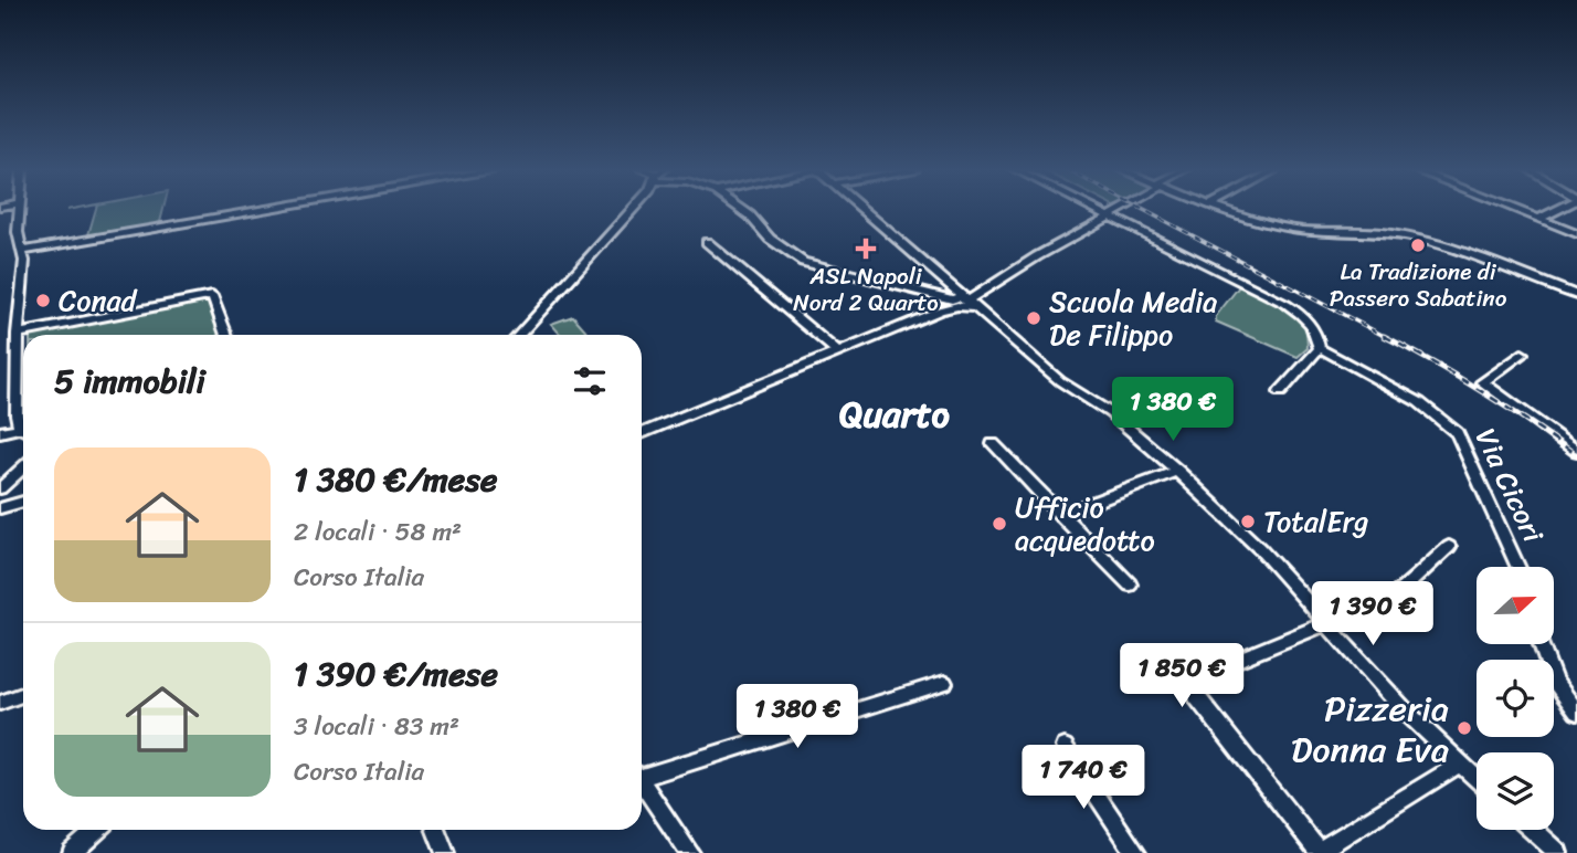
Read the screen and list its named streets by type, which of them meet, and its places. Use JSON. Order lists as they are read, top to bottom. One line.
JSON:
{"streets":{"street":["Via Cicori"]},"districts":["Quarto"],"places":{"other":["La Tradizione di Passero Sabatino","Conad","Scuola Media De Filippo","TotalErg","Ufficio acquedotto","Pizzeria Donna Eva"],"health":["ASL Napoli Nord 2 Quarto"]},"north":"right","page":{"heading":"5 immobili","price":["1 380 €","1 390 €","1 850 €","1 380 €","1 740 €"],"list":[{"name":"1 380 €/mese","note":"2 locali · 58 m² · Corso Italia"},{"name":"1 390 €/mese","note":"3 locali · 83 m² · Corso Italia"}]}}
